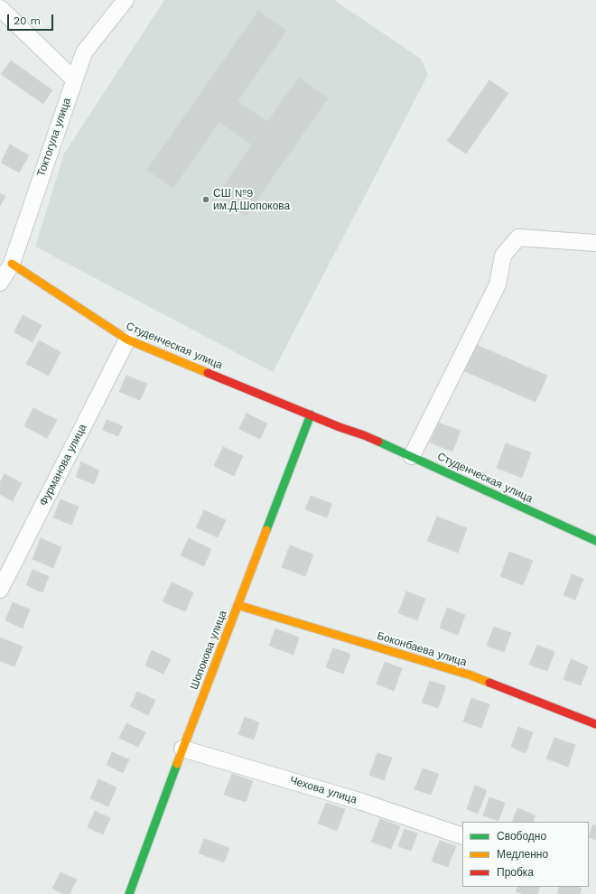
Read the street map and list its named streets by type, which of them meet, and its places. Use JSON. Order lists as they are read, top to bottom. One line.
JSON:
{"streets":{"street":["Токтогула улица","Студенческая улица","Фурманова улица","Боконбаева улица","Шопокова улица","Чехова улица"]},"crossings":[["Токтогула улица","Студенческая улица"],["Студенческая улица","Фурманова улица"],["Студенческая улица","Шопокова улица"],["Боконбаева улица","Шопокова улица"],["Шопокова улица","Чехова улица"]],"places":["СШ №9 им.Д.Шопокова"],"legend":["Свободно","Медленно","Пробка"],"scale_bar":"20 m"}
